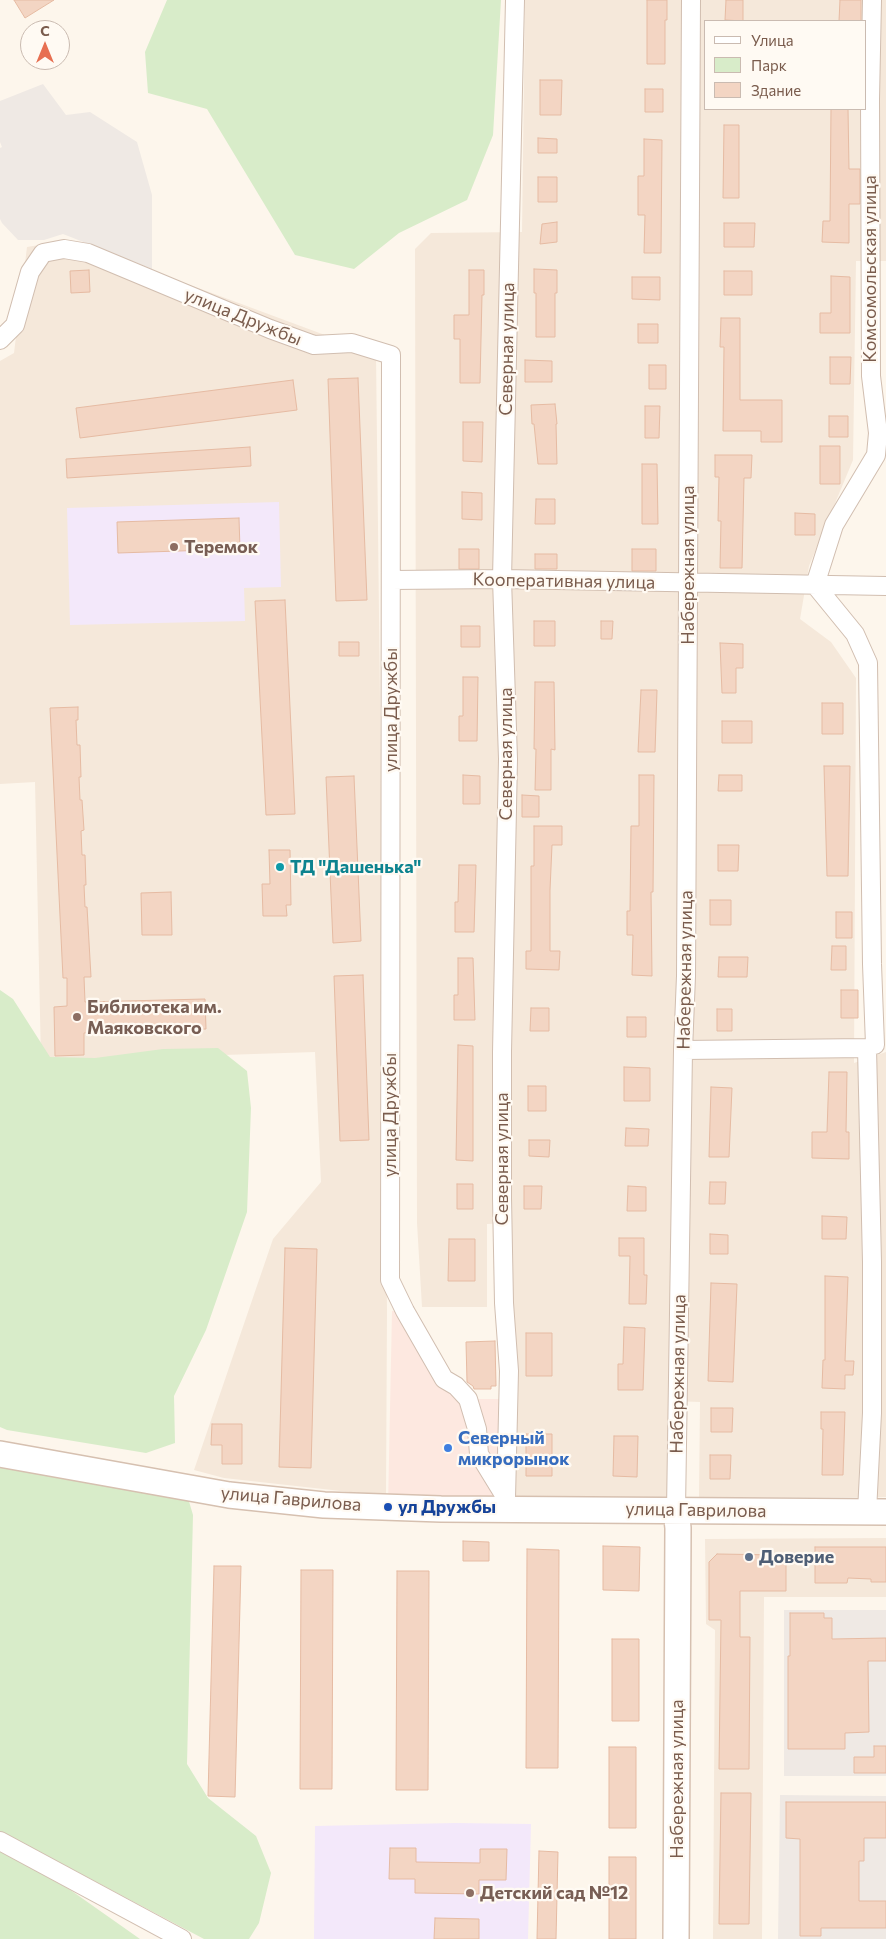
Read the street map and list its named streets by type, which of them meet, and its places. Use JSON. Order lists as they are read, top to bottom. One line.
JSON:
{"streets":{"street":["Комсомольская улица","улица Дружбы","Северная улица","Набережная улица","Кооперативная улица","улица Гаврилова"]},"crossings":[["Комсомольская улица","Кооперативная улица"],["улица Дружбы","Северная улица"],["улица Дружбы","Кооперативная улица"],["улица Дружбы","улица Гаврилова"],["Северная улица","Кооперативная улица"],["Северная улица","улица Гаврилова"],["Набережная улица","Кооперативная улица"],["Набережная улица","улица Гаврилова"]],"places":["Теремок","ТД \"Дашенька\"","Библиотека им. Маяковского","Северный микрорынок","ул Дружбы","Доверие","Детский сад №12"],"legend":["Улица","Парк","Здание"],"north":"top"}
